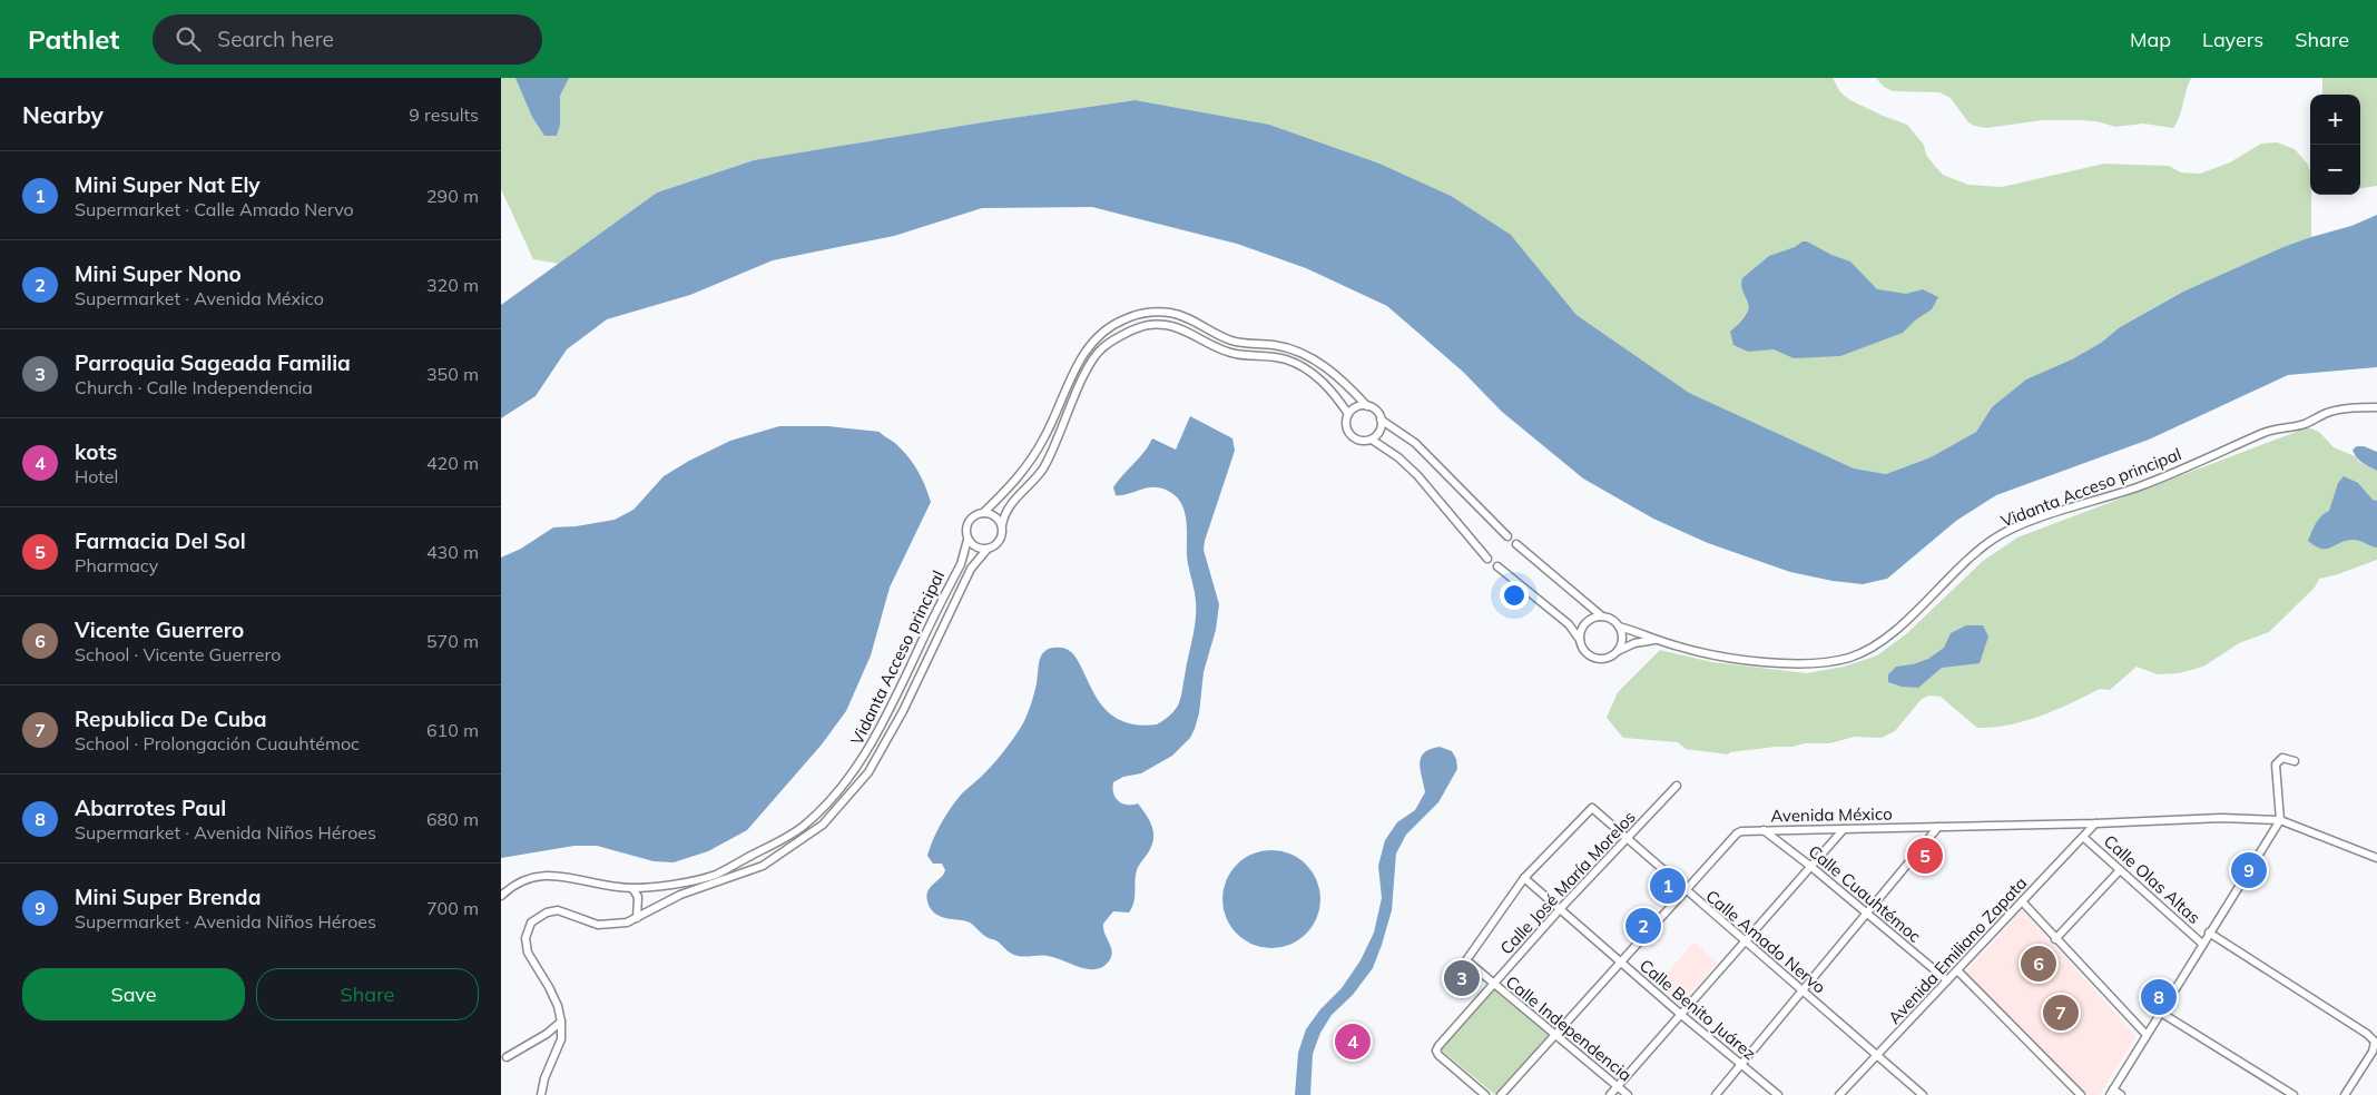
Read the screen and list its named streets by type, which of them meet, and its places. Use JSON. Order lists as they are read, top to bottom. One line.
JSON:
{"streets":{"street":["Vidanta Acceso principal","Avenida México","Calle Olas Altas","Calle José María Morelos","Calle Cuauhtémoc","Calle Amado Nervo","Avenida Emiliano Zapata","Calle Benito Juárez","Calle Independencia"]},"crossings":[["Avenida México","Calle Cuauhtémoc"],["Avenida México","Calle Amado Nervo"],["Avenida México","Avenida Emiliano Zapata"],["Avenida México","Calle Benito Juárez"],["Avenida México","Calle Independencia"],["Calle Olas Altas","Avenida Emiliano Zapata"],["Calle José María Morelos","Calle Amado Nervo"],["Calle José María Morelos","Calle Benito Juárez"],["Calle José María Morelos","Calle Independencia"],["Calle Cuauhtémoc","Avenida Emiliano Zapata"],["Calle Amado Nervo","Avenida Emiliano Zapata"],["Calle Amado Nervo","Calle Benito Juárez"],["Calle Amado Nervo","Calle Independencia"],["Calle Benito Juárez","Calle Independencia"]],"page":{"header":"Pathlet","search":"Search here","nav":["Map","Layers","Share"],"heading":["Nearby","9 results"],"map_buttons":["+","−"],"list":[{"mark":"1","name":"Mini Super Nat Ely","note":"Supermarket · Calle Amado Nervo","value":"290 m"},{"mark":"2","name":"Mini Super Nono","note":"Supermarket · Avenida México","value":"320 m"},{"mark":"3","name":"Parroquia Sageada Familia","note":"Church · Calle Independencia","value":"350 m"},{"mark":"4","name":"kots","note":"Hotel","value":"420 m"},{"mark":"5","name":"Farmacia Del Sol","note":"Pharmacy","value":"430 m"},{"mark":"6","name":"Vicente Guerrero","note":"School · Vicente Guerrero","value":"570 m"},{"mark":"7","name":"Republica De Cuba","note":"School · Prolongación Cuauhtémoc","value":"610 m"},{"mark":"8","name":"Abarrotes Paul","note":"Supermarket · Avenida Niños Héroes","value":"680 m"},{"mark":"9","name":"Mini Super Brenda","note":"Supermarket · Avenida Niños Héroes","value":"700 m"}],"pins":["5","9","1","2","6","3","8","7","4"],"buttons":["Save","Share"]}}
